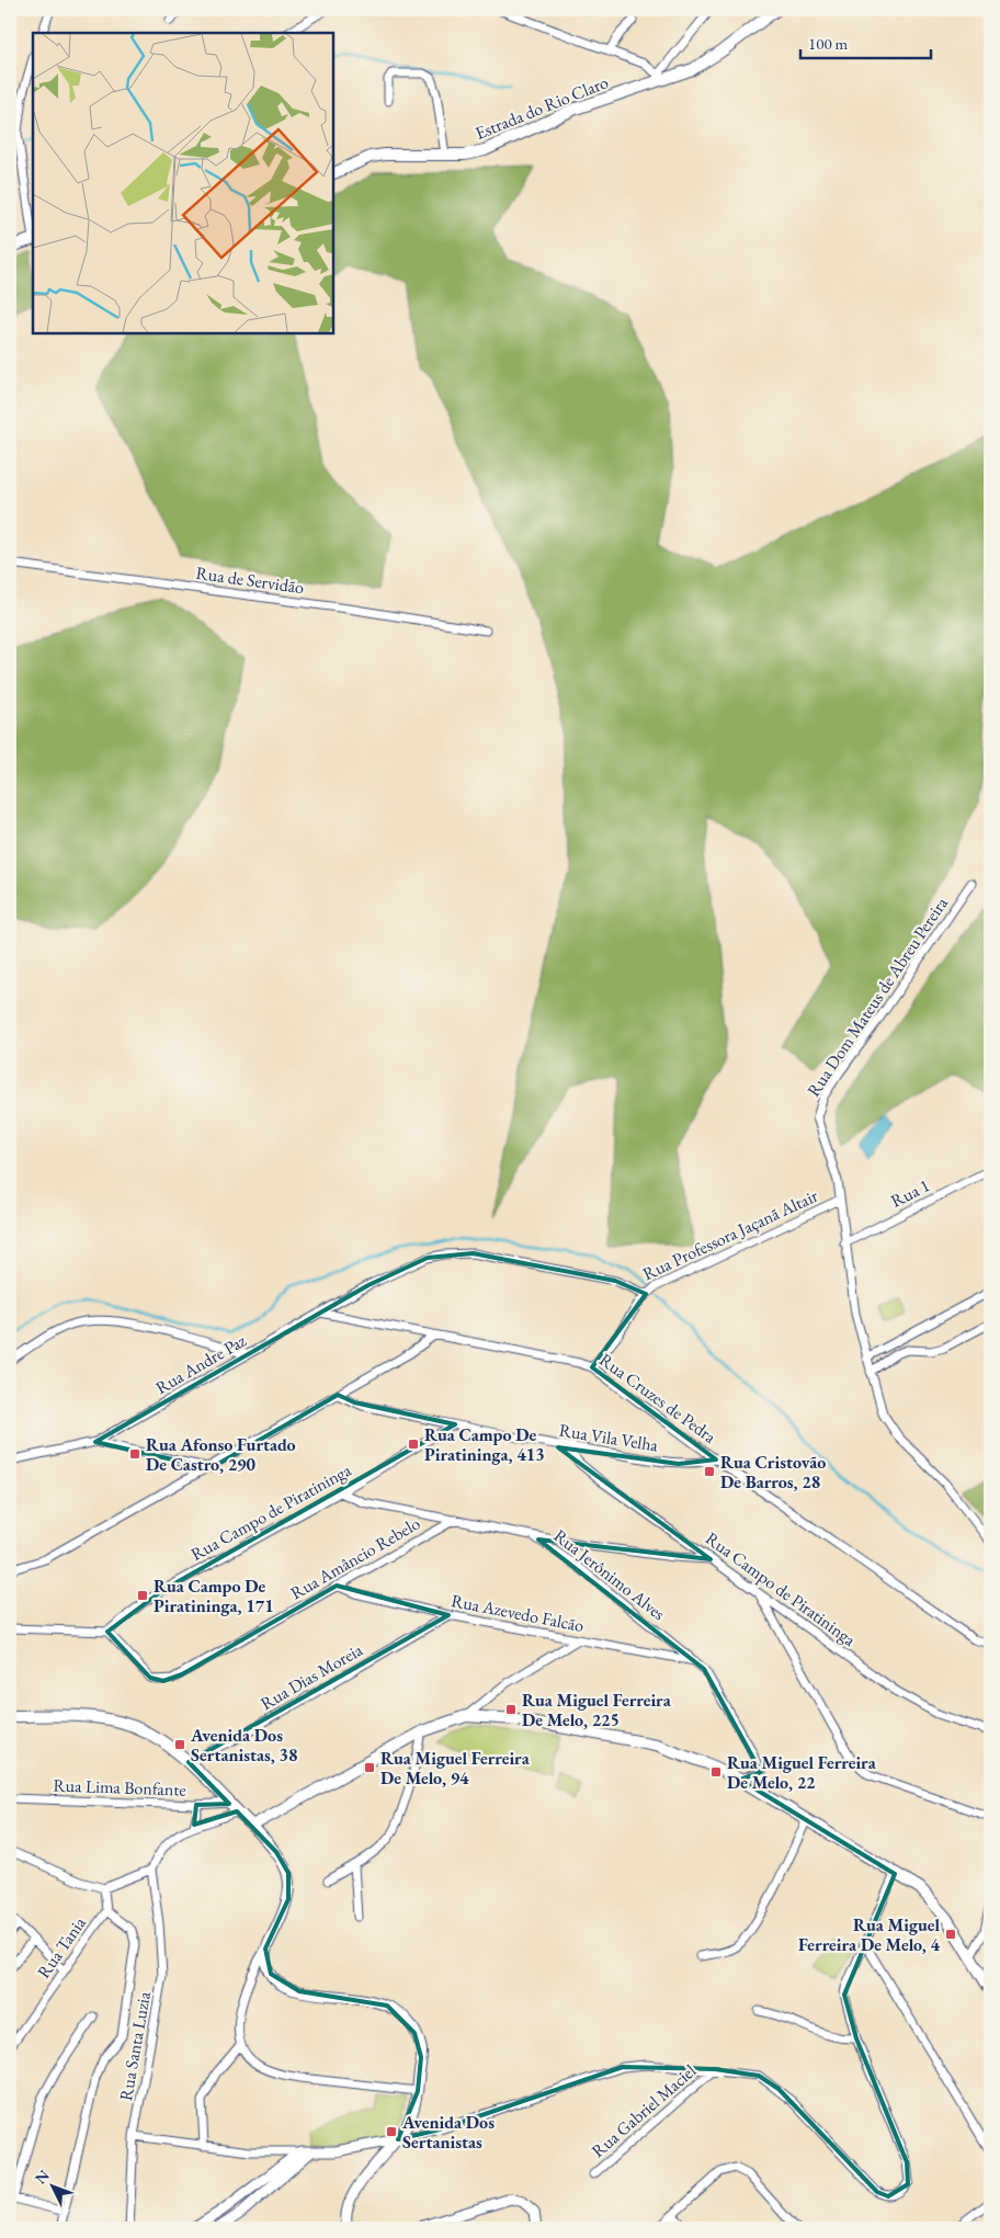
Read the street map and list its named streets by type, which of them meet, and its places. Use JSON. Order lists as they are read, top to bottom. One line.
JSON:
{"streets":{"main road":["Estrada do Rio Claro"],"street":["Rua de Servidão","Rua Dom Mateus de Abreu Pereira","Rua 1","Rua Professora Jaçanã Altair","Rua Andre Paz","Rua Cruzes de Pedra","Rua Vila Velha","Rua Campo de Piratininga","Rua Amâncio Rebelo","Rua Jerônimo Alves","Rua Azevedo Falcão","Rua Dias Moreia","Rua Lima Bonfante","Rua Tania","Rua Santa Luzia","Rua Gabriel Maciel"]},"crossings":[["Rua Dom Mateus de Abreu Pereira","Rua 1"],["Rua Dom Mateus de Abreu Pereira","Rua Professora Jaçanã Altair"],["Rua Professora Jaçanã Altair","Rua Andre Paz"],["Rua Professora Jaçanã Altair","Rua Cruzes de Pedra"],["Rua Andre Paz","Rua Cruzes de Pedra"],["Rua Cruzes de Pedra","Rua Vila Velha"],["Rua Vila Velha","Rua Campo de Piratininga"],["Rua Campo de Piratininga","Rua Amâncio Rebelo"],["Rua Campo de Piratininga","Rua Jerônimo Alves"],["Rua Amâncio Rebelo","Rua Jerônimo Alves"],["Rua Amâncio Rebelo","Rua Azevedo Falcão"],["Rua Jerônimo Alves","Rua Azevedo Falcão"],["Rua Azevedo Falcão","Rua Dias Moreia"]],"places":{"transit":["Rua Campo De Piratininga, 413","Rua Afonso Furtado De Castro, 290","Rua Cristovão De Barros, 28","Rua Campo De Piratininga, 171","Rua Miguel Ferreira De Melo, 225","Avenida Dos Sertanistas, 38","Rua Miguel Ferreira De Melo, 94","Rua Miguel Ferreira De Melo, 22","Rua Miguel Ferreira De Melo, 4","Avenida Dos Sertanistas"]},"scale_bar":"100 m","north":"top left"}
